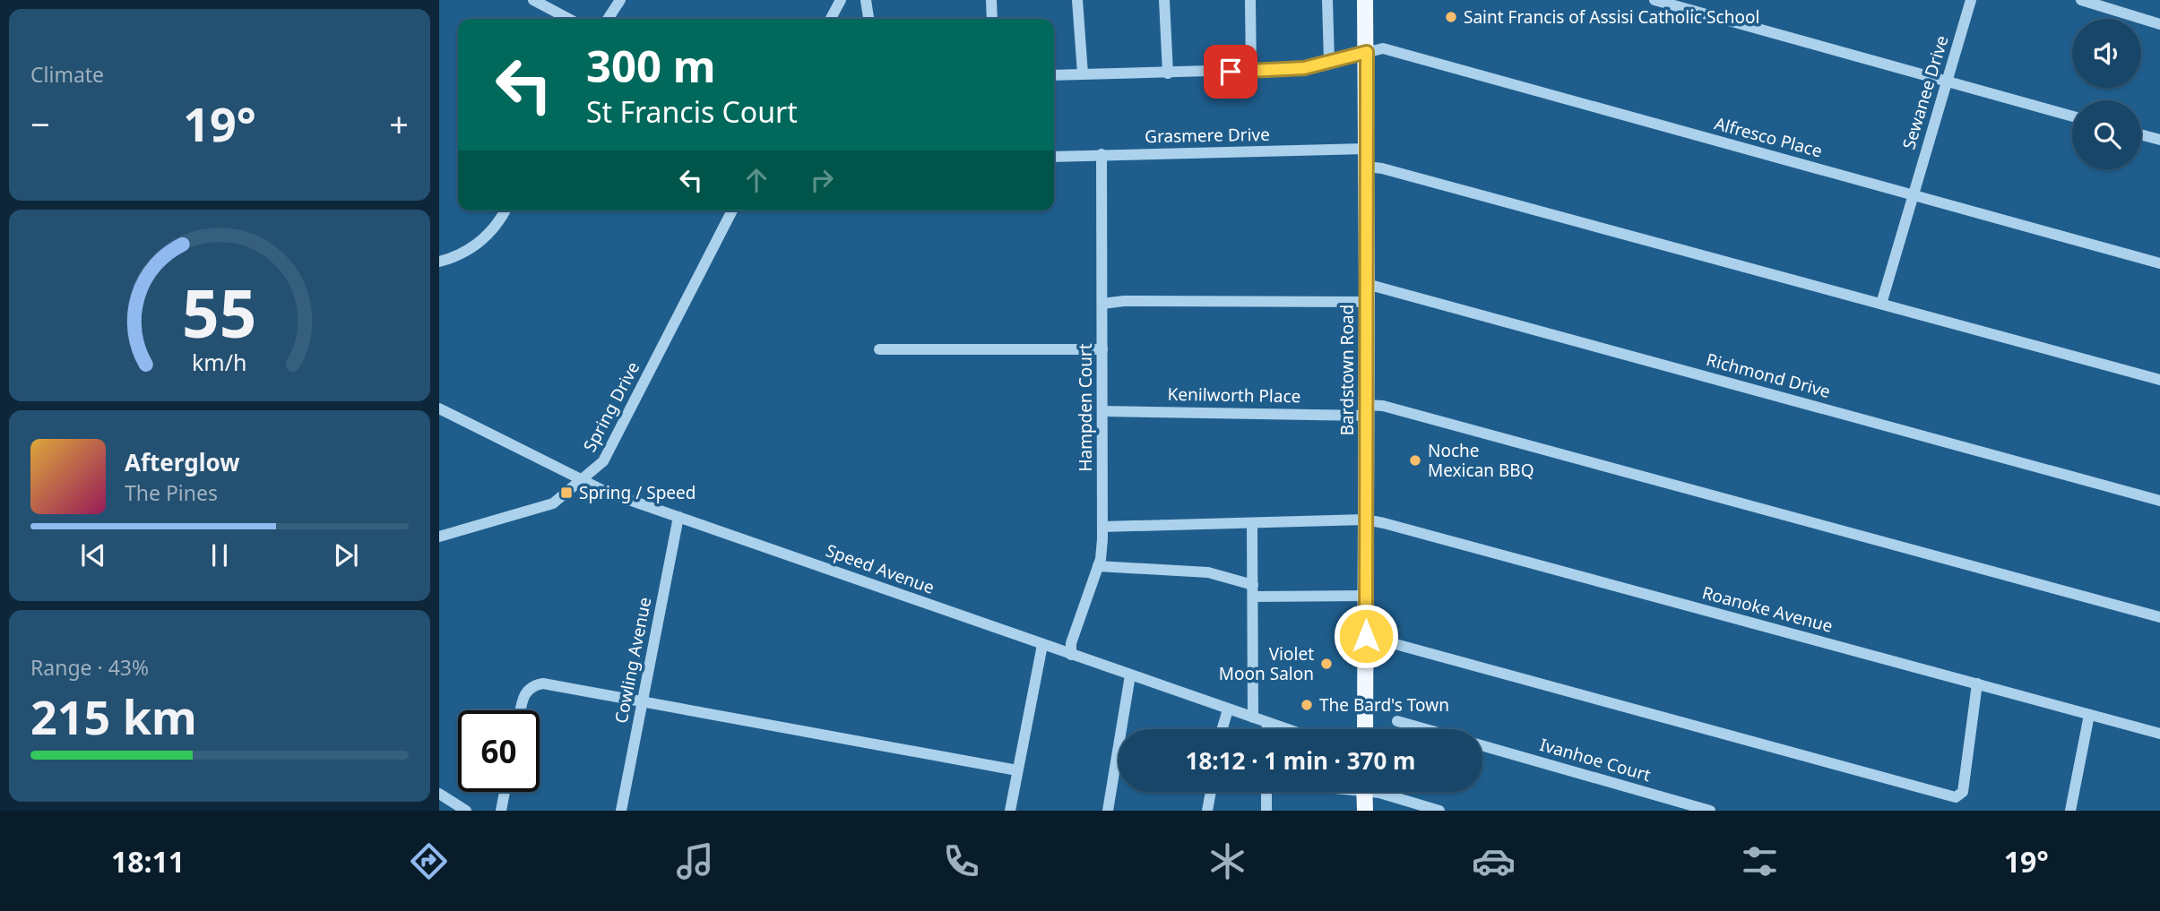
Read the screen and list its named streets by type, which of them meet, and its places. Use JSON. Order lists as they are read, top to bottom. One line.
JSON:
{"streets":{"main road":["Bardstown Road"],"street":["Sewanee Drive","Grasmere Drive","Alfresco Place","Richmond Drive","Kenilworth Place","Spring Drive","Hampden Court","Speed Avenue","Roanoke Avenue","Cowling Avenue","Ivanhoe Court"]},"crossings":[["Sewanee Drive","Alfresco Place"],["Grasmere Drive","Bardstown Road"],["Grasmere Drive","Hampden Court"],["Alfresco Place","Bardstown Road"],["Bardstown Road","Richmond Drive"],["Bardstown Road","Kenilworth Place"],["Bardstown Road","Roanoke Avenue"],["Kenilworth Place","Hampden Court"],["Spring Drive","Speed Avenue"],["Hampden Court","Speed Avenue"],["Hampden Court","Roanoke Avenue"],["Speed Avenue","Cowling Avenue"]],"places":{"other":["Saint Francis of Assisi Catholic School","Noche Mexican BBQ","Violet Moon Salon","The Bard's Town"],"transit":["Spring / Speed"]},"page":{"tile":["Climate",["Range · 43%","215 km"]],"turn":["300 m","St Francis Court"],"heat":["−","19°","+"],"song":["Afterglow","The Pines"],"limit":"60","trip":"18:12 · 1 min · 370 m","tabs":["18:11","19°"],"gauge":["55","km/h"]}}
